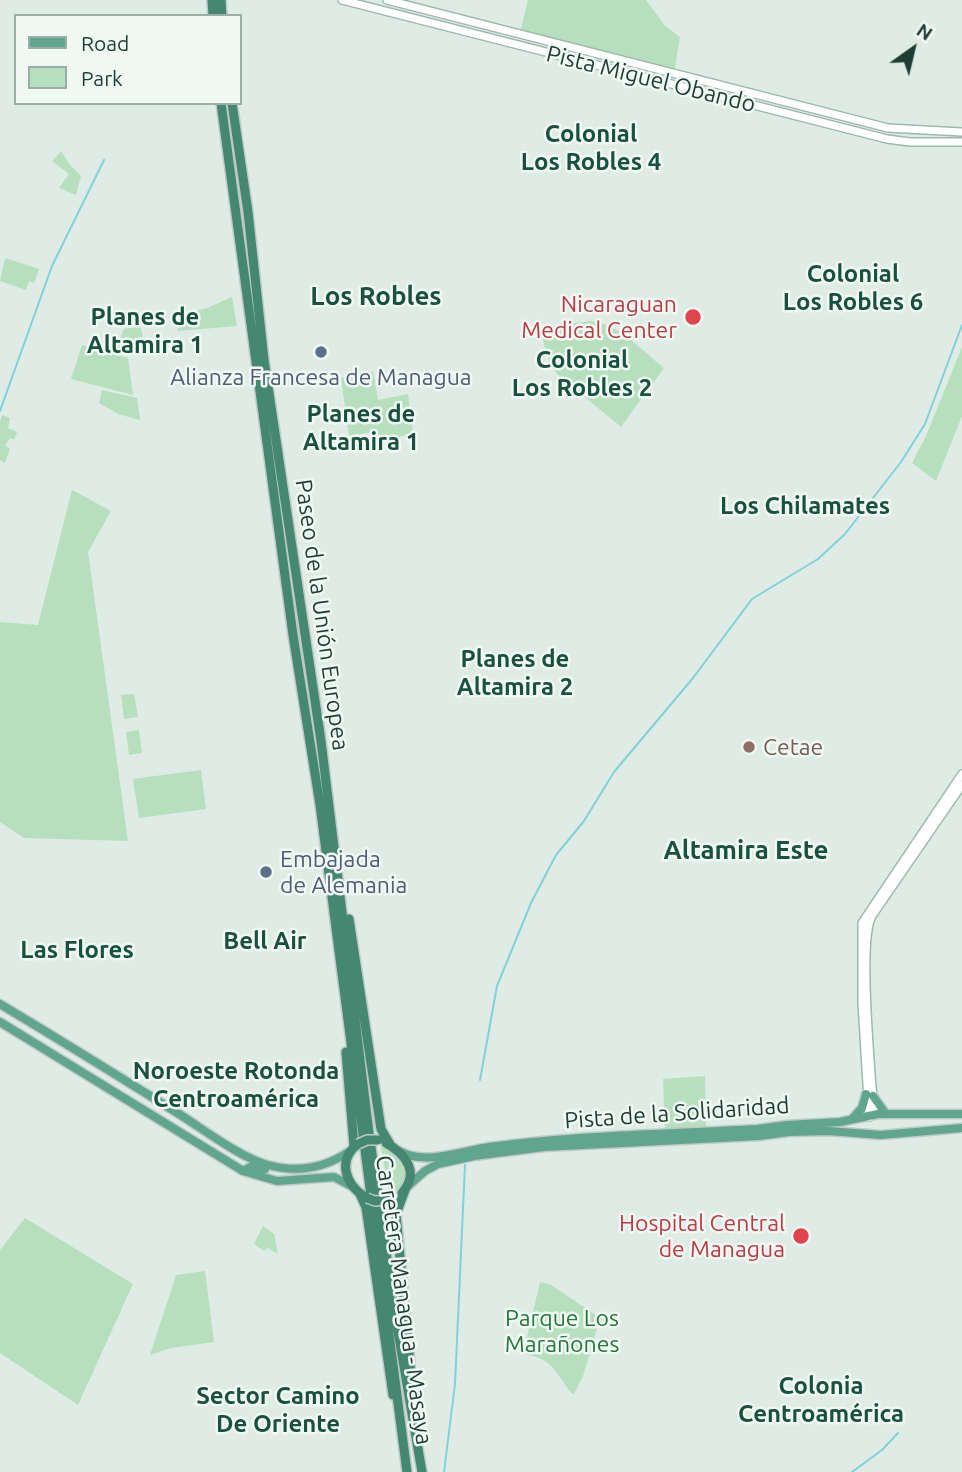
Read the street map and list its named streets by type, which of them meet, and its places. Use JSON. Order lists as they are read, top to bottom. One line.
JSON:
{"streets":{"highway":["Paseo de la Unión Europea","Carretera Managua - Masaya"],"main road":["Pista Miguel Obando","Pista de la Solidaridad"]},"crossings":[["Paseo de la Unión Europea","Pista de la Solidaridad"],["Paseo de la Unión Europea","Carretera Managua - Masaya"],["Pista de la Solidaridad","Carretera Managua - Masaya"]],"districts":["Colonial Los Robles 4","Colonial Los Robles 6","Los Robles","Planes de Altamira 1","Colonial Los Robles 2","Planes de Altamira 1","Los Chilamates","Planes de Altamira 2","Altamira Este","Bell Air","Las Flores","Noroeste Rotonda Centroamérica","Colonia Centroamérica","Sector Camino De Oriente"],"parks":["Parque Los Marañones"],"places":["Nicaraguan Medical Center","Alianza Francesa de Managua","Cetae","Embajada de Alemania","Hospital Central de Managua"],"legend":["Road","Park"],"north":"top right"}
